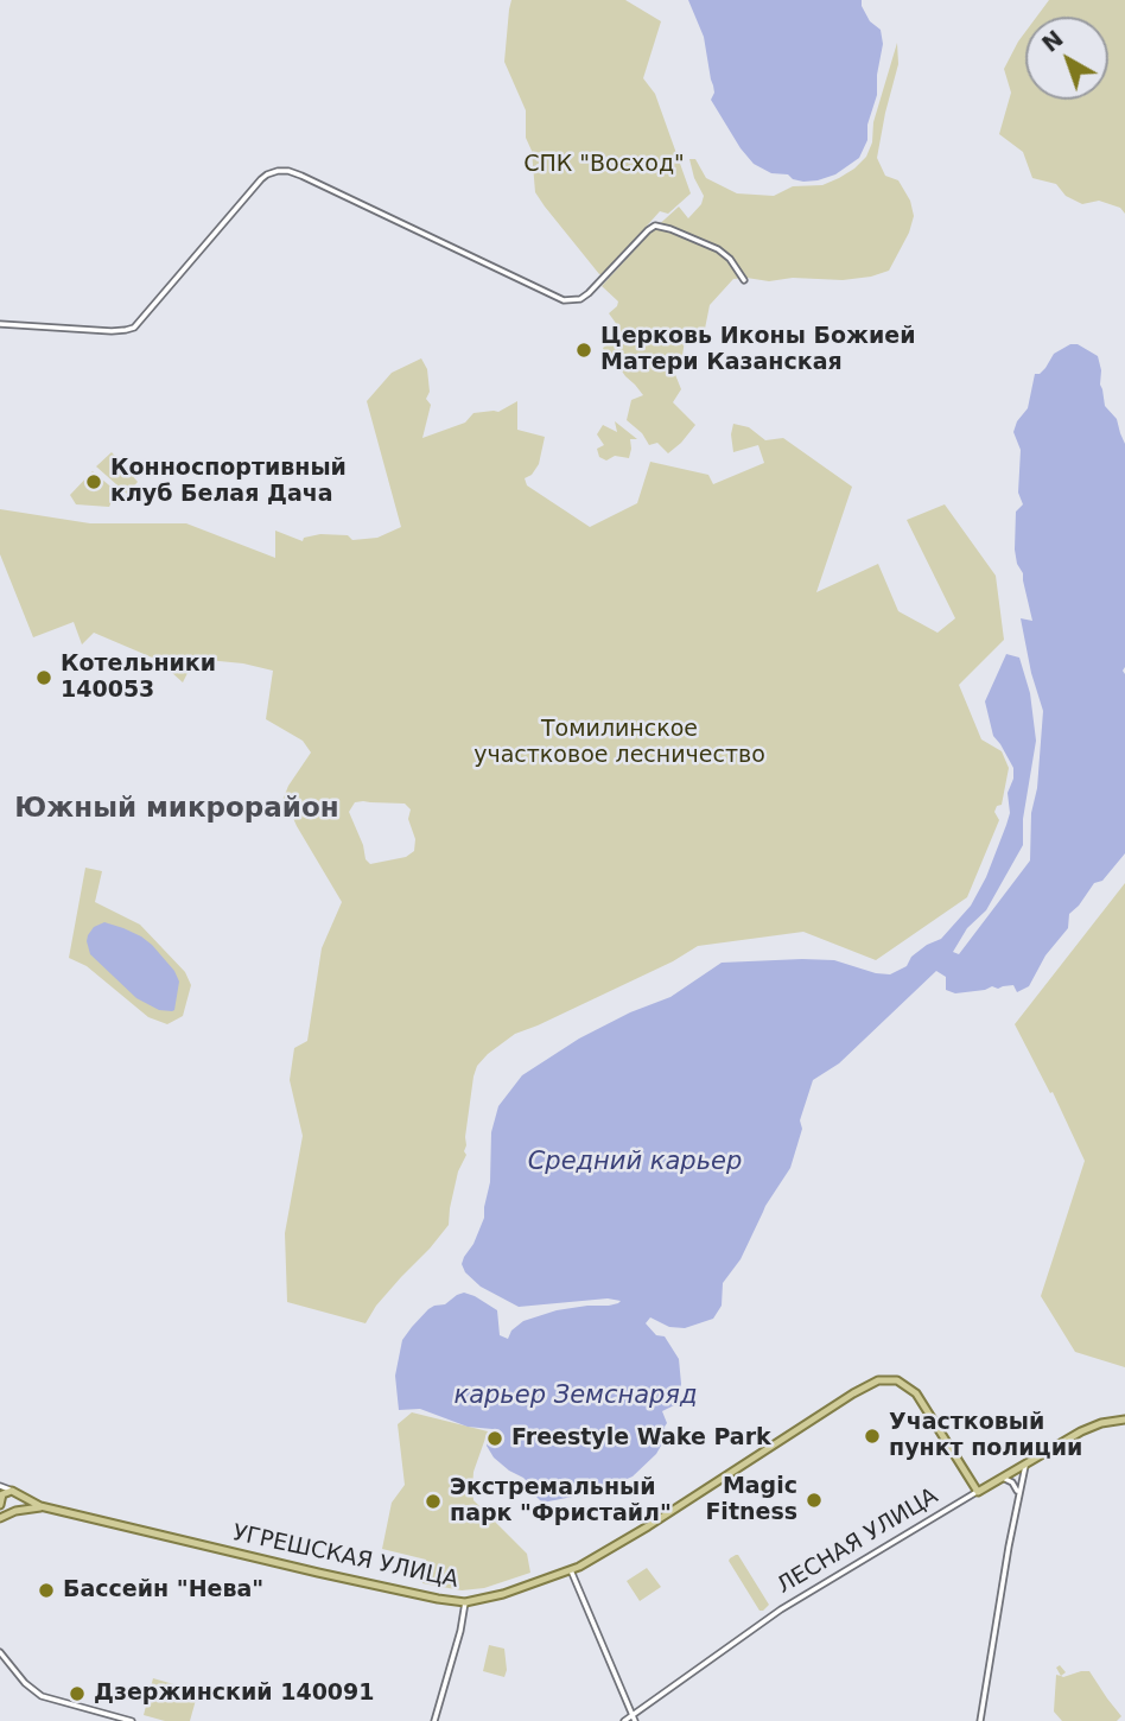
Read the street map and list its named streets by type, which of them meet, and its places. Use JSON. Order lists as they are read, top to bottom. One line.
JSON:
{"streets":{"main road":["ЛЕСНАЯ УЛИЦА","УГРЕШСКАЯ УЛИЦА"]},"crossings":[["ЛЕСНАЯ УЛИЦА","УГРЕШСКАЯ УЛИЦА"]],"districts":["Южный микрорайон"],"water":["Средний карьер","карьер Земснаряд"],"parks":["СПК \"Восход\"","Томилинское участковое лесничество"],"places":["Церковь Иконы Божией Матери Казанская","Конноспортивный клуб Белая Дача","Котельники 140053","Участковый пункт полиции","Freestyle Wake Park","Magic Fitness","Экстремальный парк \"Фристайл\"","Бассейн \"Нева\"","Дзержинский 140091"],"north":"top left"}
